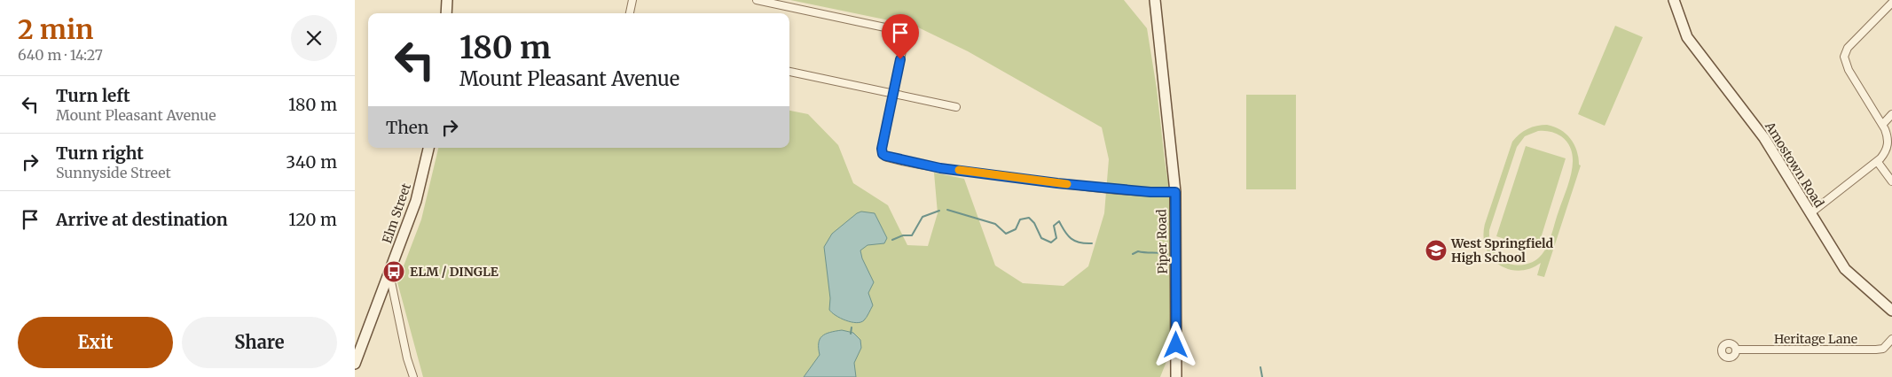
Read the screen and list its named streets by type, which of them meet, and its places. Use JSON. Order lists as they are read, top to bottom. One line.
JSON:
{"streets":{"main road":["Amostown Road","Elm Street","Piper Road"],"street":["Heritage Lane"]},"places":{"school or university":["West Springfield High School"],"bus stop":["ELM / DINGLE"]},"page":{"heading":["2 min","640 m · 14:27"],"turn":["180 m","Mount Pleasant Avenue"],"list":[{"name":"Turn left","note":"Mount Pleasant Avenue","value":"180 m"},{"name":"Turn right","note":"Sunnyside Street","value":"340 m"},{"name":"Arrive at destination","value":"120 m"}],"then":"Then","buttons":["Exit","Share"]}}
